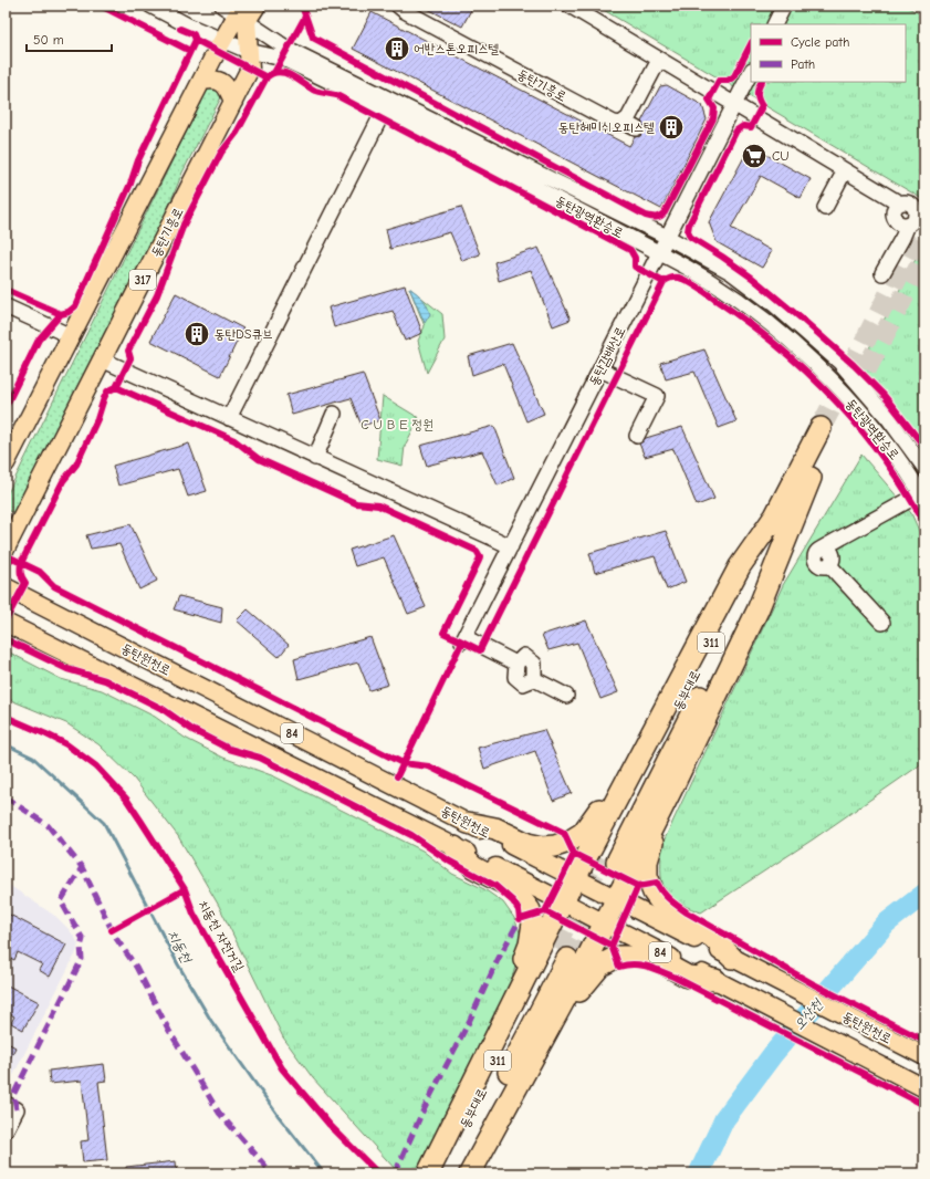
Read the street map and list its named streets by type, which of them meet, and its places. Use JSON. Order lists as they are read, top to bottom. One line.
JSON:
{"streets":{"highway":["311","동부대로"],"main road":["동탄기흥로","317","동탄원천로","84"],"street":["동탄광역환승로","동탄감배산로"],"cycle path":["치동천 자전거길"]},"crossings":[["동탄기흥로","동탄광역환승로"],["동탄광역환승로","동탄감배산로"]],"water":["치동천","오산천"],"parks":["C U B E 정원"],"places":{"building":["어반스톤오피스텔","동탄헤미쉬오피스텔","동탄DS큐브"],"supermarket":["CU"]},"legend":["Cycle path","Path"],"scale_bar":"50 m"}
